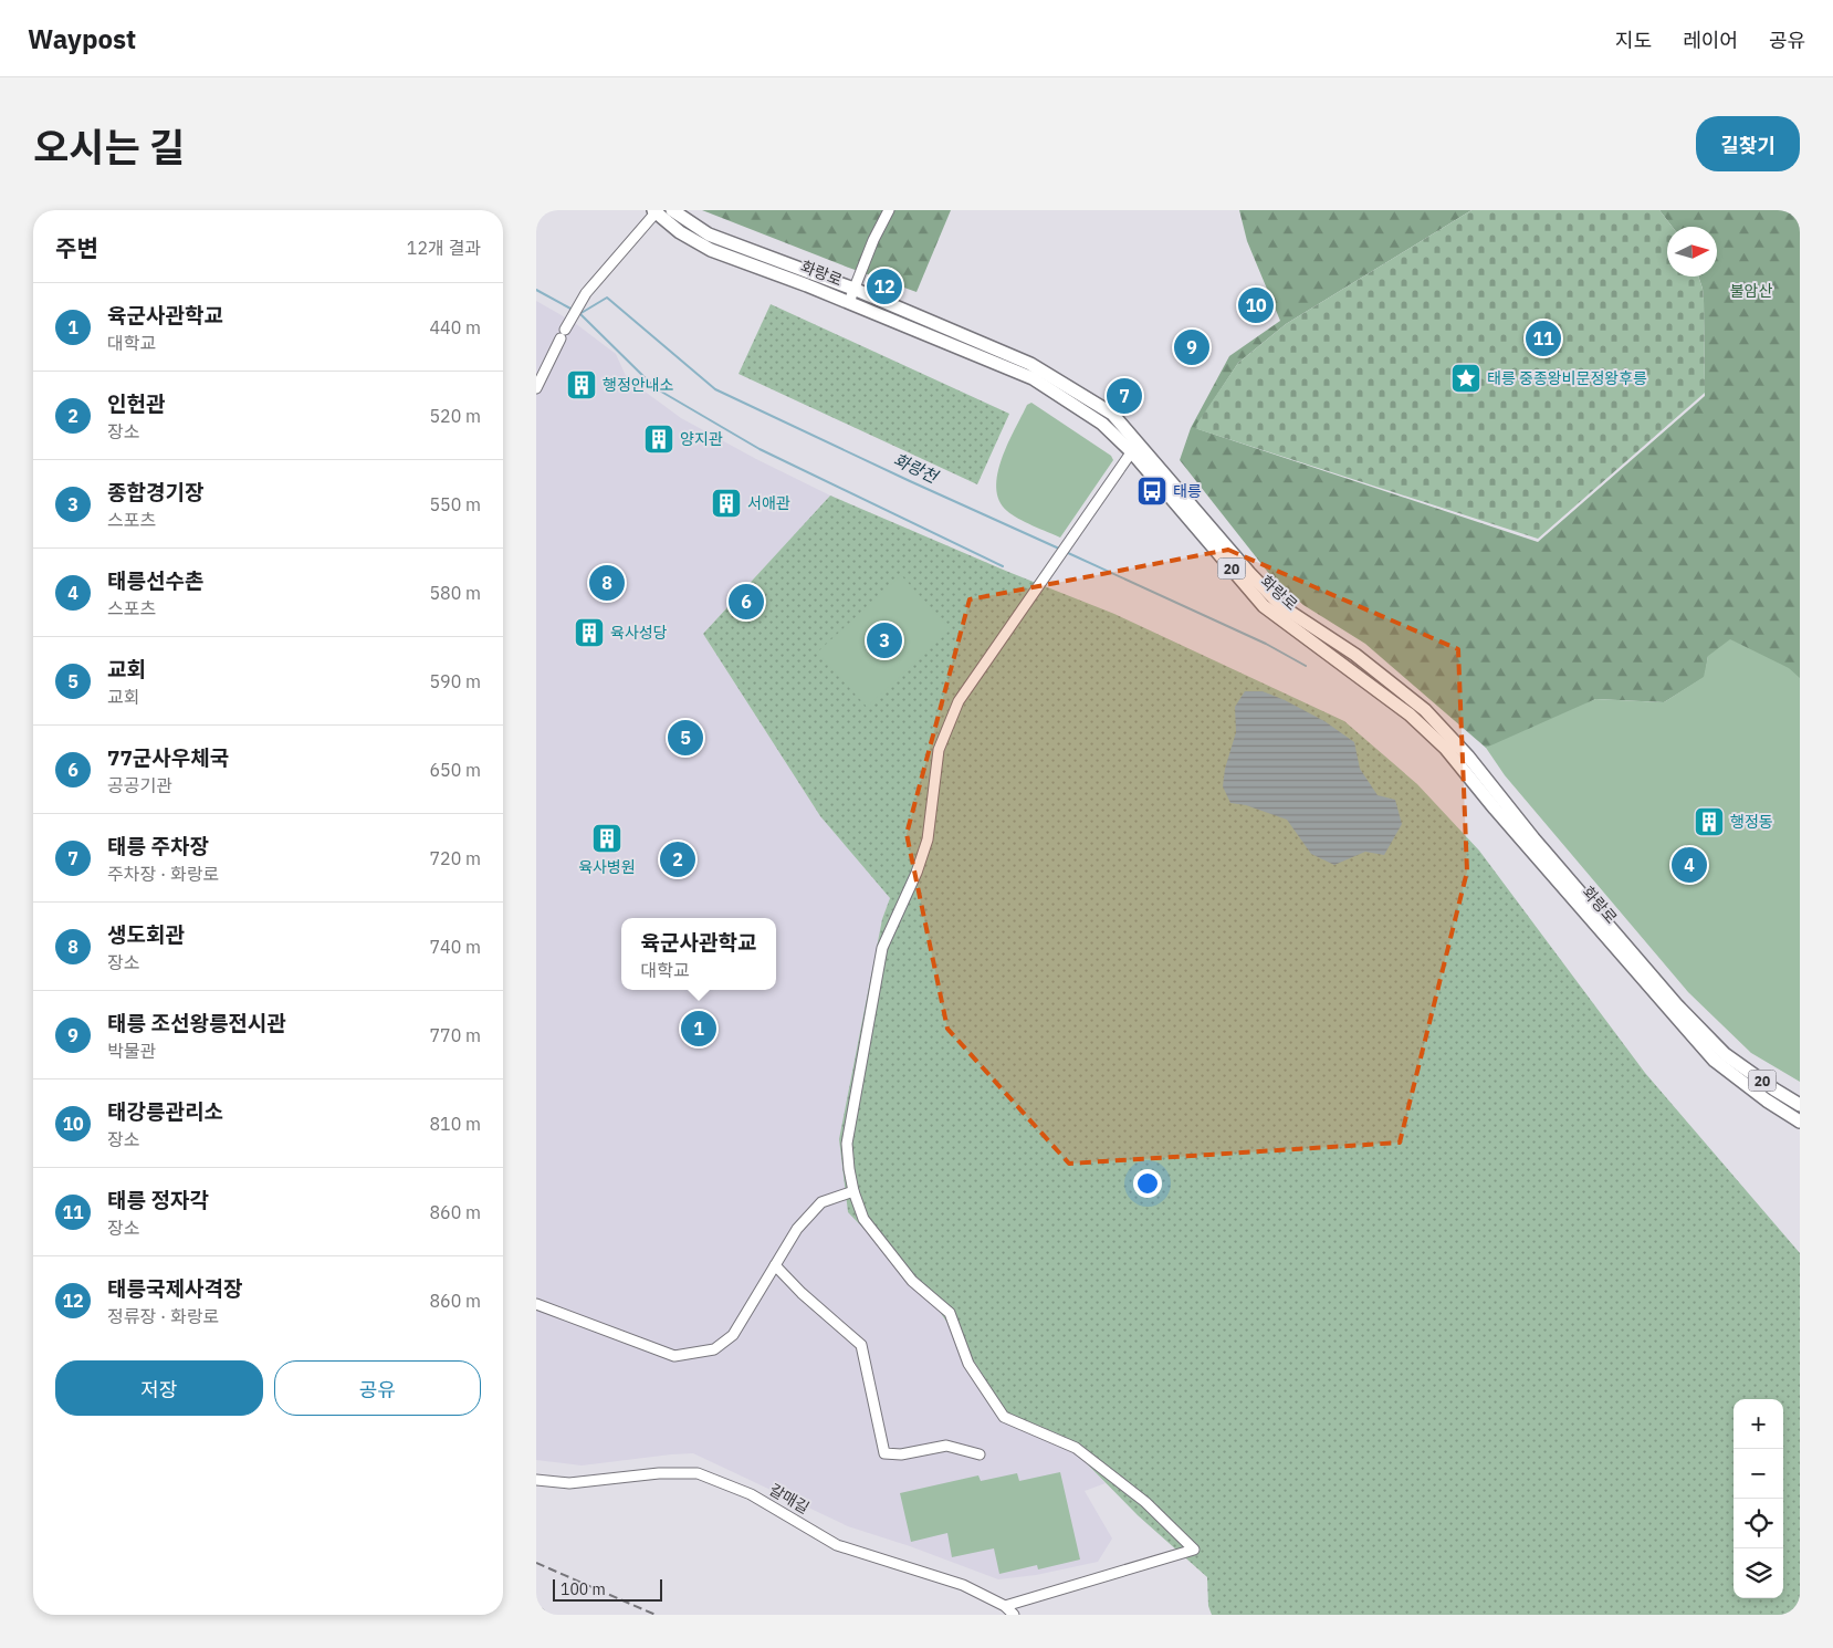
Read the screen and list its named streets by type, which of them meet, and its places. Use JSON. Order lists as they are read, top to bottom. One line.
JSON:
{"streets":{"main road":["화랑로","20"],"street":["갈매길"]},"water":["화랑천"],"parks":["불암산"],"places":{"place":["태릉 중종왕비문정왕후릉"],"building":["행정안내소","양지관","서애관","육사성당","행정동","육사병원"],"bus stop":["태릉"]},"scale_bar":"100 m","north":"right","page":{"header":"Waypost","nav":["지도","레이어","공유"],"title":"오시는 길","buttons":["길찾기",["저장","공유"]],"heading":["주변","12개 결과"],"pins":["12","10","11","9","7","8","6","3","5","2","4","1"],"list":[{"mark":"1","name":"육군사관학교","note":"대학교","value":"440 m"},{"mark":"2","name":"인헌관","note":"장소","value":"520 m"},{"mark":"3","name":"종합경기장","note":"스포츠","value":"550 m"},{"mark":"4","name":"태릉선수촌","note":"스포츠","value":"580 m"},{"mark":"5","name":"교회","note":"교회","value":"590 m"},{"mark":"6","name":"77군사우체국","note":"공공기관","value":"650 m"},{"mark":"7","name":"태릉 주차장","note":"주차장 · 화랑로","value":"720 m"},{"mark":"8","name":"생도회관","note":"장소","value":"740 m"},{"mark":"9","name":"태릉 조선왕릉전시관","note":"박물관","value":"770 m"},{"mark":"10","name":"태강릉관리소","note":"장소","value":"810 m"},{"mark":"11","name":"태릉 정자각","note":"장소","value":"860 m"},{"mark":"12","name":"태릉국제사격장","note":"정류장 · 화랑로","value":"860 m"}],"popup":["육군사관학교","대학교"],"map_buttons":["+","−"],"scale":"100 m"}}
